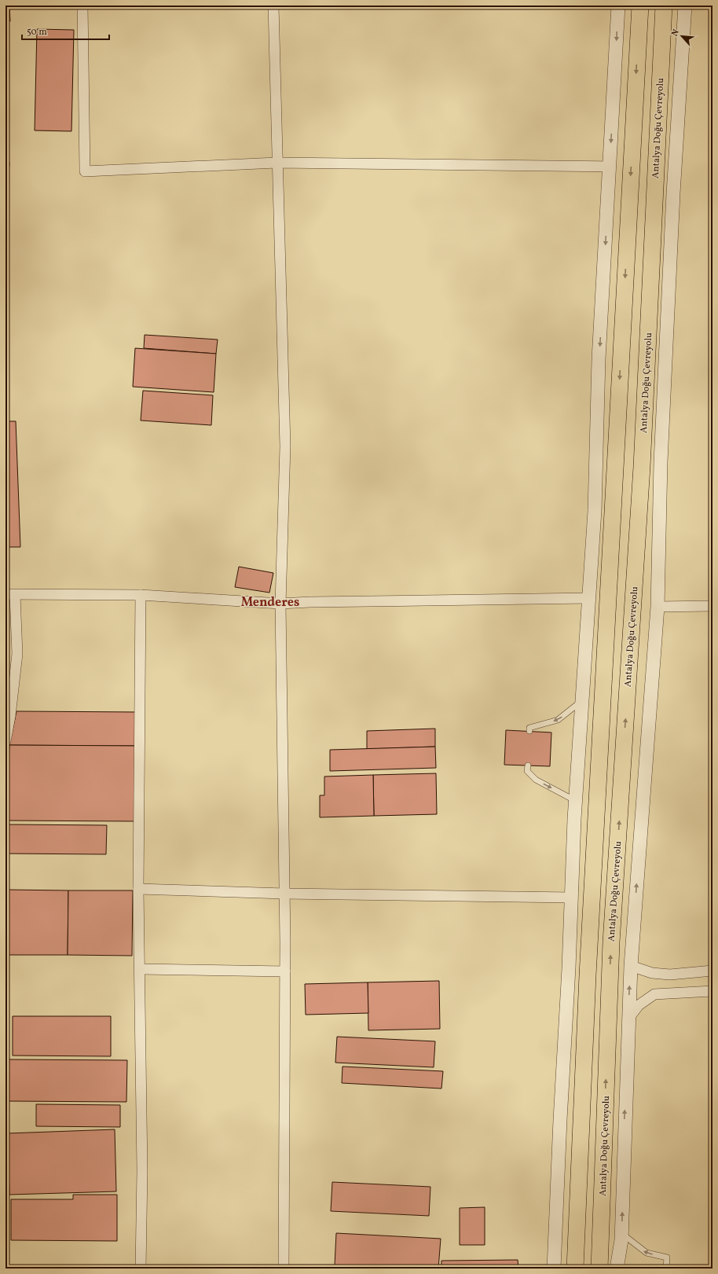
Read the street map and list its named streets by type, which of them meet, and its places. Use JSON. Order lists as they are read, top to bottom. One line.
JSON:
{"streets":{"main road":["Antalya Doğu Çevreyolu"]},"districts":["Menderes"],"scale_bar":"50 m","north":"top left"}
